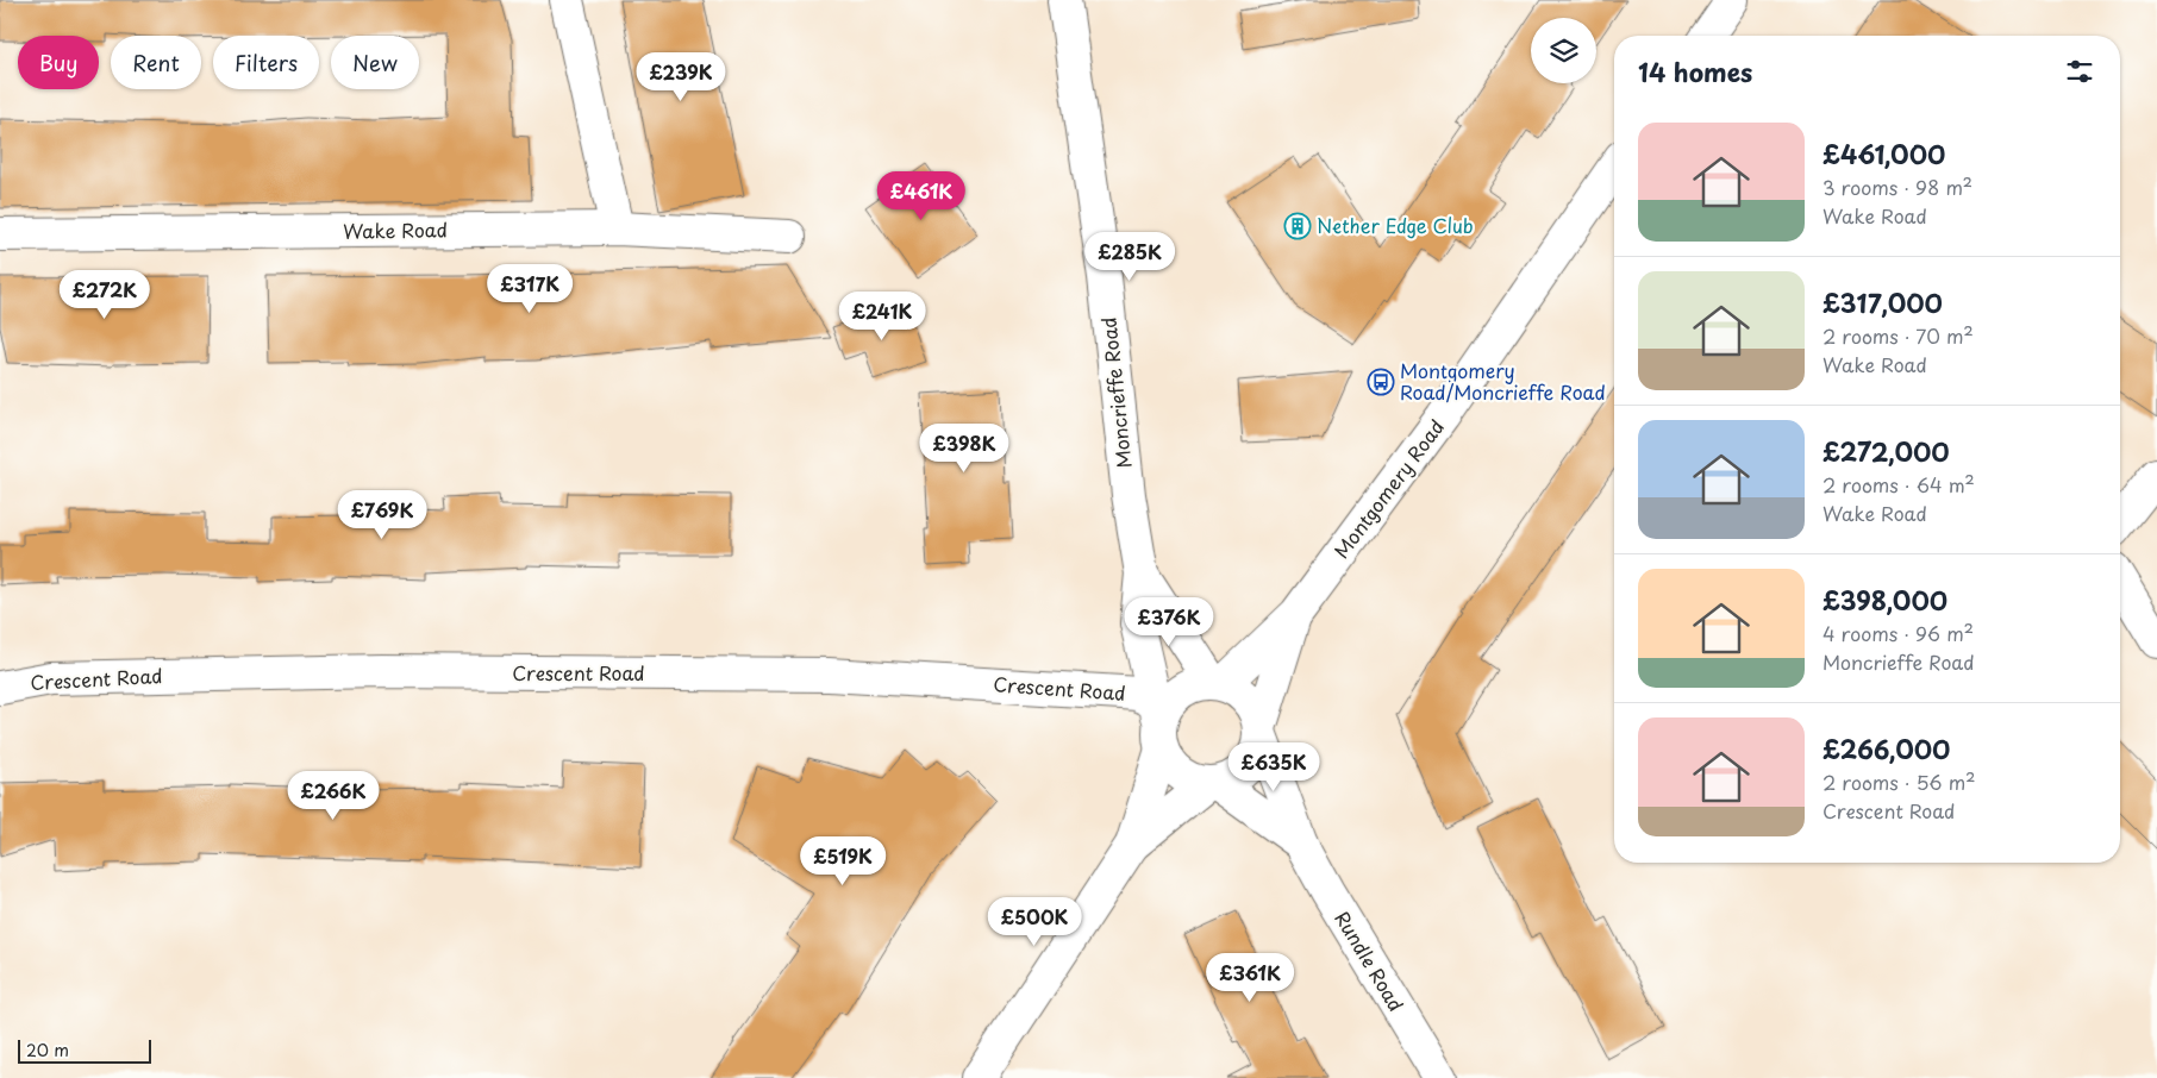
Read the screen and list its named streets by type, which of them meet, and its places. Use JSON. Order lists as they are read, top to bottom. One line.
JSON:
{"streets":{"street":["Wake Road","Moncrieffe Road","Montgomery Road","Crescent Road","Rundle Road"]},"crossings":[["Moncrieffe Road","Montgomery Road"],["Moncrieffe Road","Crescent Road"],["Moncrieffe Road","Rundle Road"],["Montgomery Road","Crescent Road"],["Montgomery Road","Rundle Road"],["Crescent Road","Rundle Road"]],"places":{"building":["Nether Edge Club"],"bus stop":["Montgomery Road/Moncrieffe Road"]},"scale_bar":"20 m","page":{"chip":["Buy","Rent","Filters","New"],"heading":"14 homes","price":["£239K","£461K","£285K","£317K","£272K","£241K","£398K","£769K","£376K","£635K","£266K","£519K","£500K","£361K"],"list":[{"name":"£461,000","note":"3 rooms · 98 m² · Wake Road"},{"name":"£317,000","note":"2 rooms · 70 m² · Wake Road"},{"name":"£272,000","note":"2 rooms · 64 m² · Wake Road"},{"name":"£398,000","note":"4 rooms · 96 m² · Moncrieffe Road"},{"name":"£266,000","note":"2 rooms · 56 m² · Crescent Road"}],"scale":"20 m"}}
